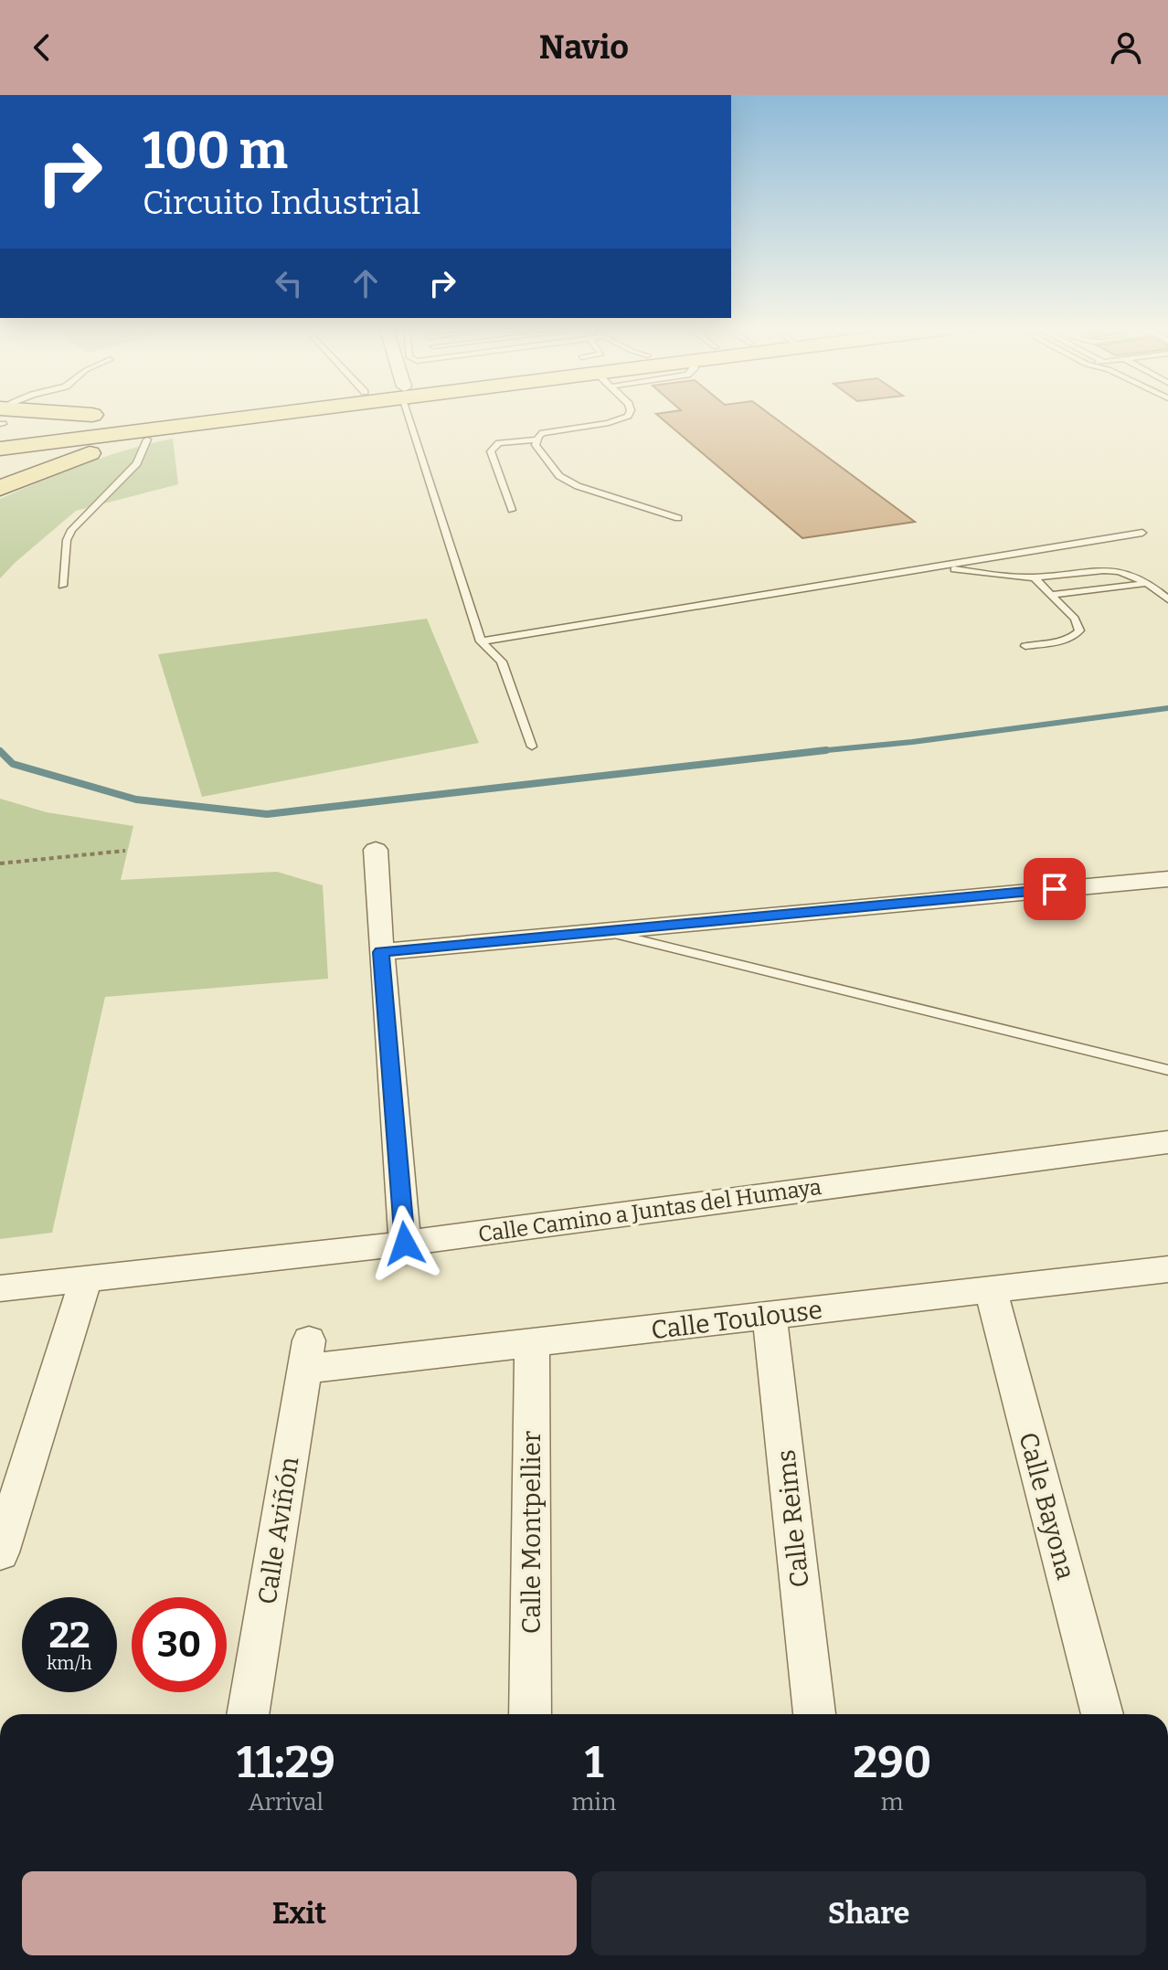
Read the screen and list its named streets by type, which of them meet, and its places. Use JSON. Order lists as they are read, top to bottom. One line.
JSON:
{"streets":{"street":["Calle Camino a Juntas del Humaya","Calle Toulouse","Calle Bayona","Calle Reims","Calle Aviñón","Calle Montpellier"]},"crossings":[["Calle Toulouse","Calle Bayona"],["Calle Toulouse","Calle Reims"],["Calle Toulouse","Calle Aviñón"],["Calle Toulouse","Calle Montpellier"]],"page":{"header":"Navio","turn":["100 m","Circuito Industrial"],"speed":"22 km/h","limit":"30","eta":["11:29","Arrival","1","min","290","m"],"buttons":["Exit","Share"]}}
